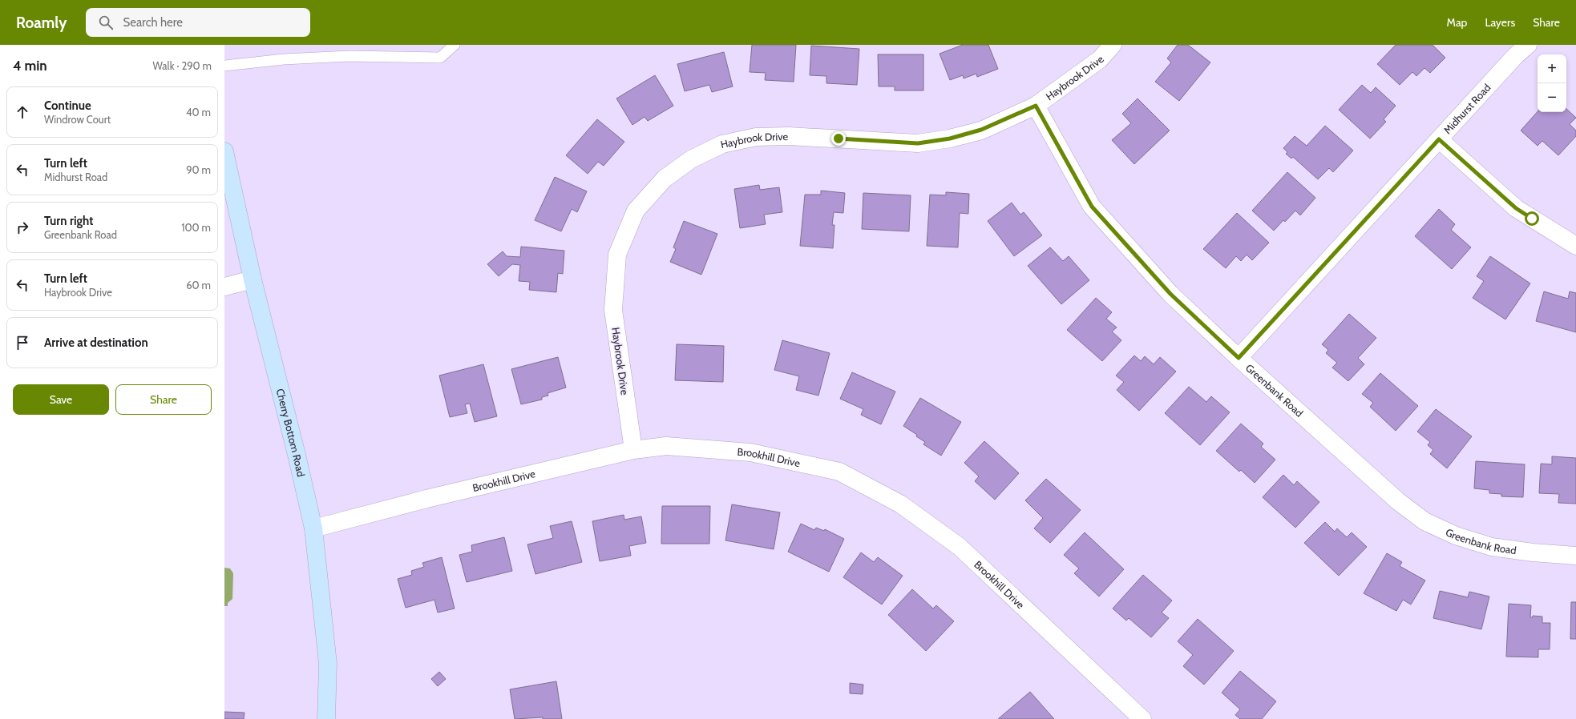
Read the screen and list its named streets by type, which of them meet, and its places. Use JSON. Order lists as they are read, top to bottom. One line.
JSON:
{"streets":{"main road":["Cherry Bottom Road"],"street":["Haybrook Drive","Midhurst Road","Greenbank Road","Brookhill Drive"]},"crossings":[["Haybrook Drive","Greenbank Road"],["Haybrook Drive","Brookhill Drive"],["Midhurst Road","Greenbank Road"],["Cherry Bottom Road","Brookhill Drive"]],"page":{"header":"Roamly","search":"Search here","nav":["Map","Layers","Share"],"heading":["4 min","Walk · 290 m"],"map_buttons":["+","−"],"list":[["Continue","Windrow Court","40 m"],["Turn left","Midhurst Road","90 m"],["Turn right","Greenbank Road","100 m"],["Turn left","Haybrook Drive","60 m"],"Arrive at destination"],"buttons":["Save","Share"]}}
